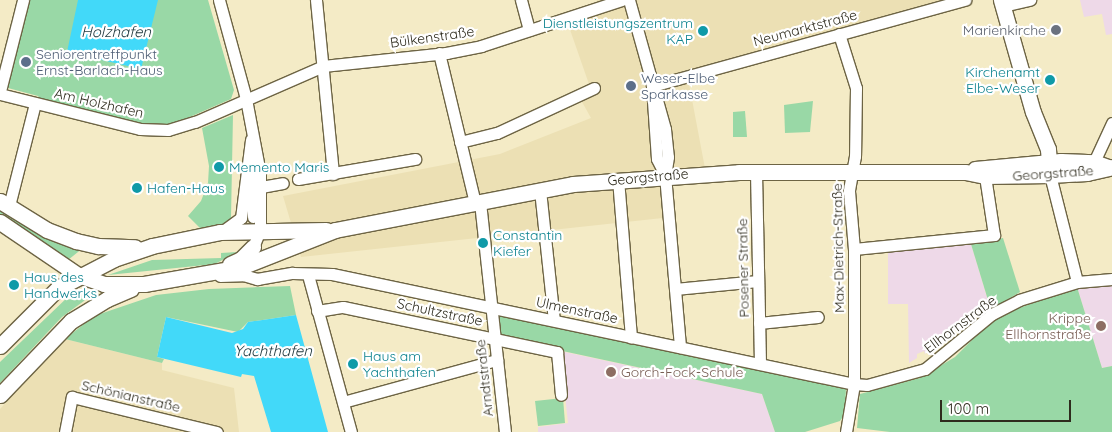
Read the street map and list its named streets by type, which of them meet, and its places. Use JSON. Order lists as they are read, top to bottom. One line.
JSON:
{"streets":{"main road":["Georgstraße"],"street":["Neumarktstraße","Bülkenstraße","Am Holzhafen","Max-Dietrich-Straße","Posener Straße","Ulmenstraße","Schultzstraße","Ellhornstraße","Arndtstraße","Schönianstraße"]},"crossings":[["Neumarktstraße","Max-Dietrich-Straße"],["Bülkenstraße","Am Holzhafen"],["Bülkenstraße","Arndtstraße"],["Georgstraße","Max-Dietrich-Straße"],["Georgstraße","Posener Straße"],["Georgstraße","Ulmenstraße"],["Georgstraße","Arndtstraße"],["Max-Dietrich-Straße","Ulmenstraße"],["Max-Dietrich-Straße","Ellhornstraße"],["Posener Straße","Ulmenstraße"],["Ulmenstraße","Ellhornstraße"],["Ulmenstraße","Arndtstraße"],["Schultzstraße","Arndtstraße"]],"water":["Holzhafen","Yachthafen"],"places":["Marienkirche","Dienstleistungszentrum KAP","Seniorentreffpunkt Ernst-Barlach-Haus","Kirchenamt Elbe-Weser","Weser-Elbe Sparkasse","Memento Maris","Hafen-Haus","Constantin Kiefer","Haus des Handwerks","Krippe Ellhornstraße","Haus am Yachthafen","Gorch-Fock-Schule"],"scale_bar":"100 m"}
